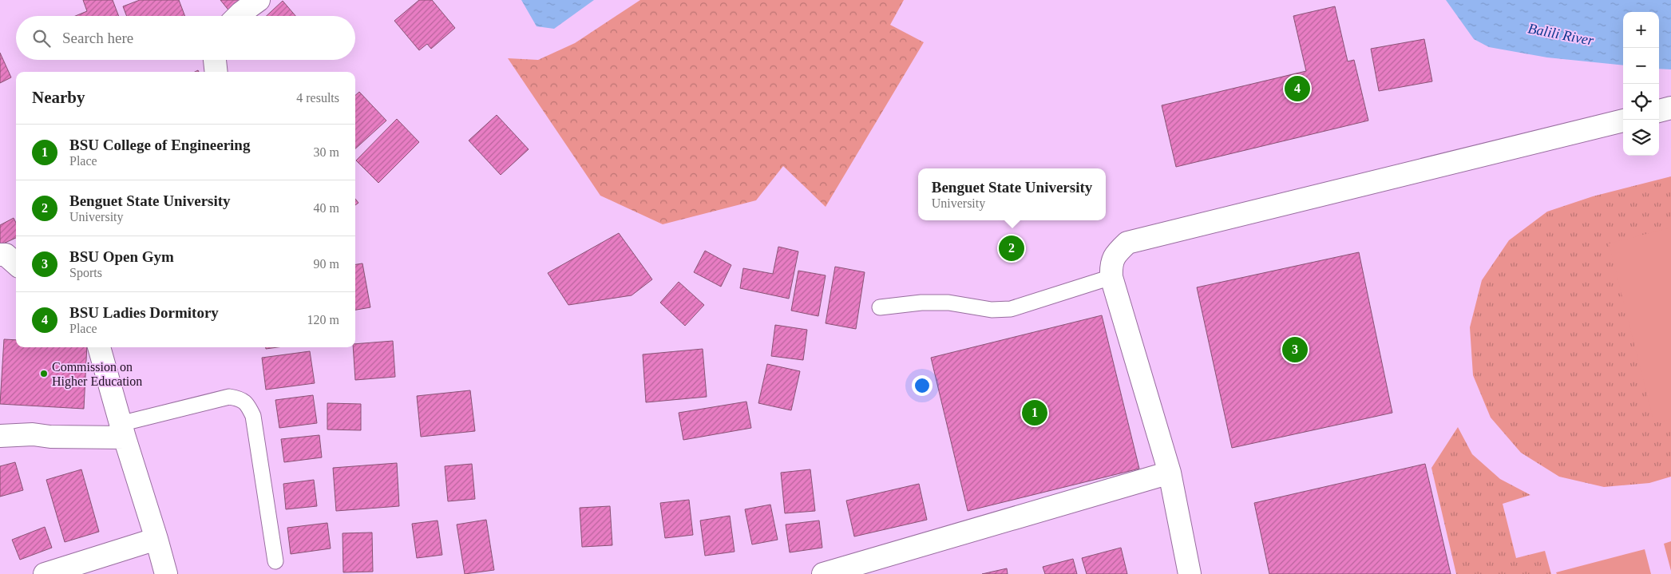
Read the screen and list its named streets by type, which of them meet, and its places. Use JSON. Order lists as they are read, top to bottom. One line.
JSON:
{"water":["Balili River"],"places":["Commission on Higher Education"],"page":{"map_buttons":["+","−"],"search":"Search here","heading":["Nearby","4 results"],"pins":["4","2","3","1"],"list":[{"mark":"1","name":"BSU College of Engineering","note":"Place","value":"30 m"},{"mark":"2","name":"Benguet State University","note":"University","value":"40 m"},{"mark":"3","name":"BSU Open Gym","note":"Sports","value":"90 m"},{"mark":"4","name":"BSU Ladies Dormitory","note":"Place","value":"120 m"}],"popup":["Benguet State University","University"]}}
